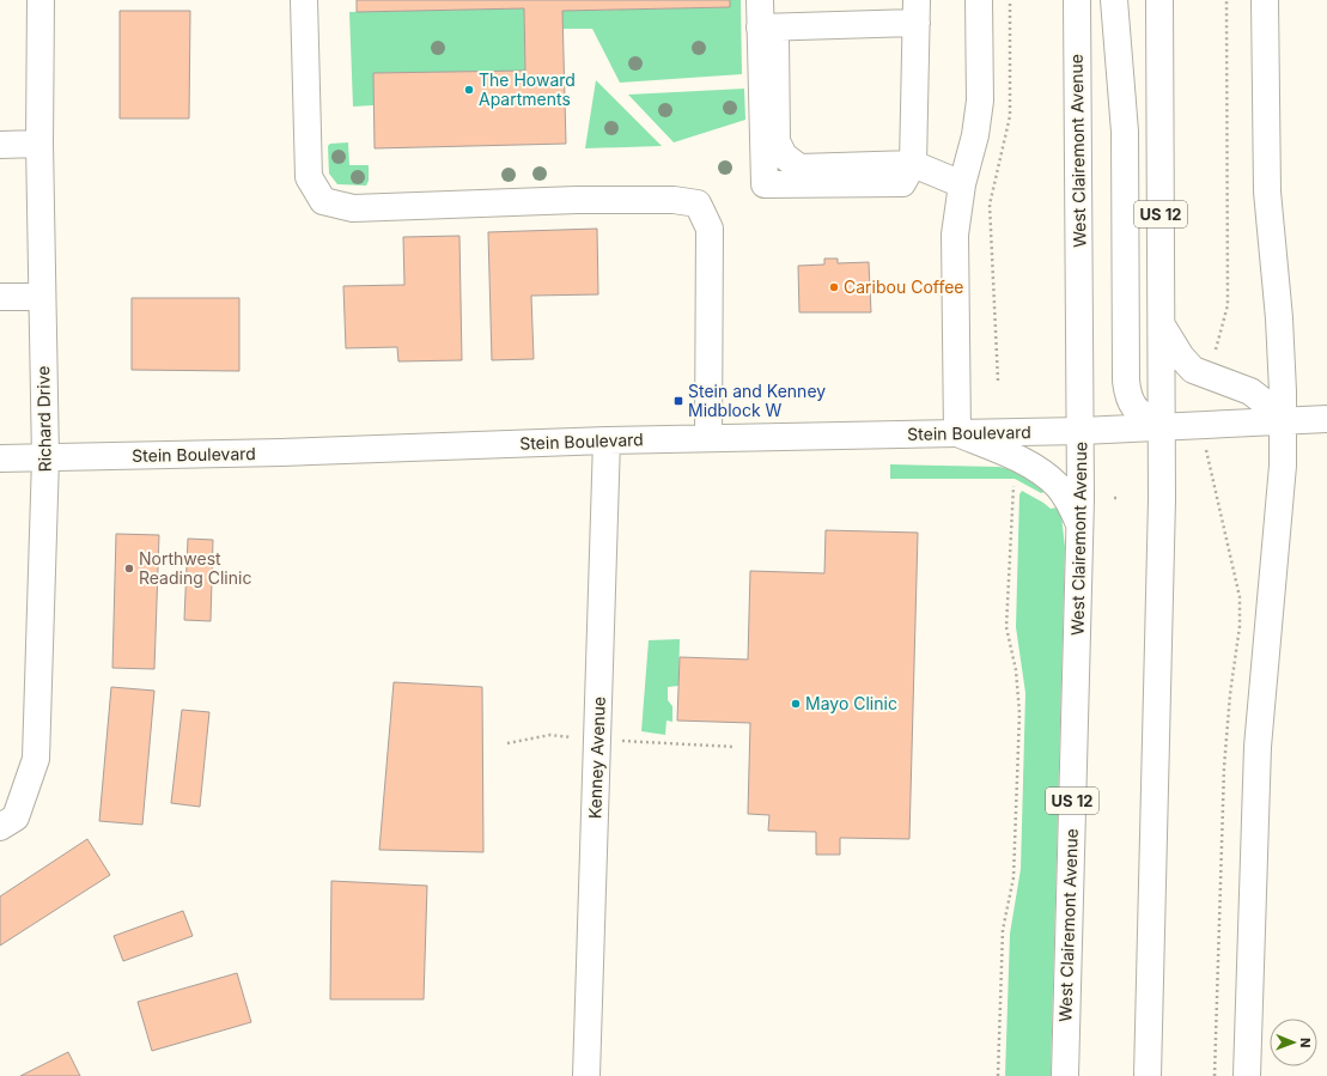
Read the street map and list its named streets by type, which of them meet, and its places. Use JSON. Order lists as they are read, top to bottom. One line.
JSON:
{"streets":{"street":["West Clairemont Avenue","US 12","Richard Drive","Stein Boulevard","Kenney Avenue"]},"crossings":[["West Clairemont Avenue","Stein Boulevard"],["US 12","Stein Boulevard"],["Richard Drive","Stein Boulevard"],["Stein Boulevard","Kenney Avenue"]],"places":{"other":["The Howard Apartments","Caribou Coffee","Northwest Reading Clinic","Mayo Clinic"],"transit":["Stein and Kenney Midblock W"]},"north":"right"}
